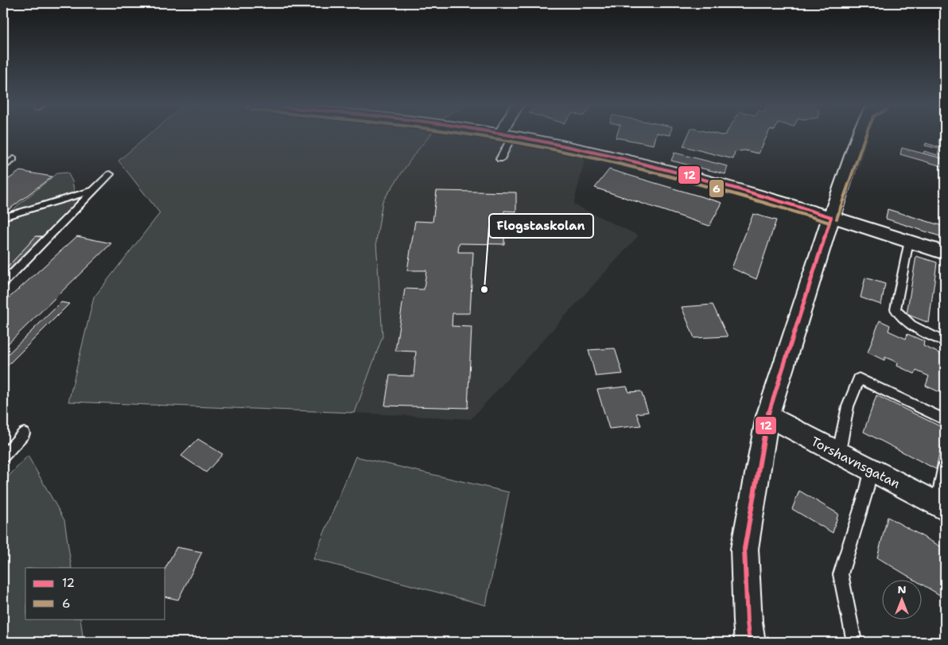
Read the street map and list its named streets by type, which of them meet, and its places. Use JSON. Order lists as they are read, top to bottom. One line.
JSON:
{"streets":{"street":["Torshavnsgatan"]},"places":["Flogstaskolan"],"lines":["transit line 12","transit line 6"],"legend":["12","6"],"north":"top"}
